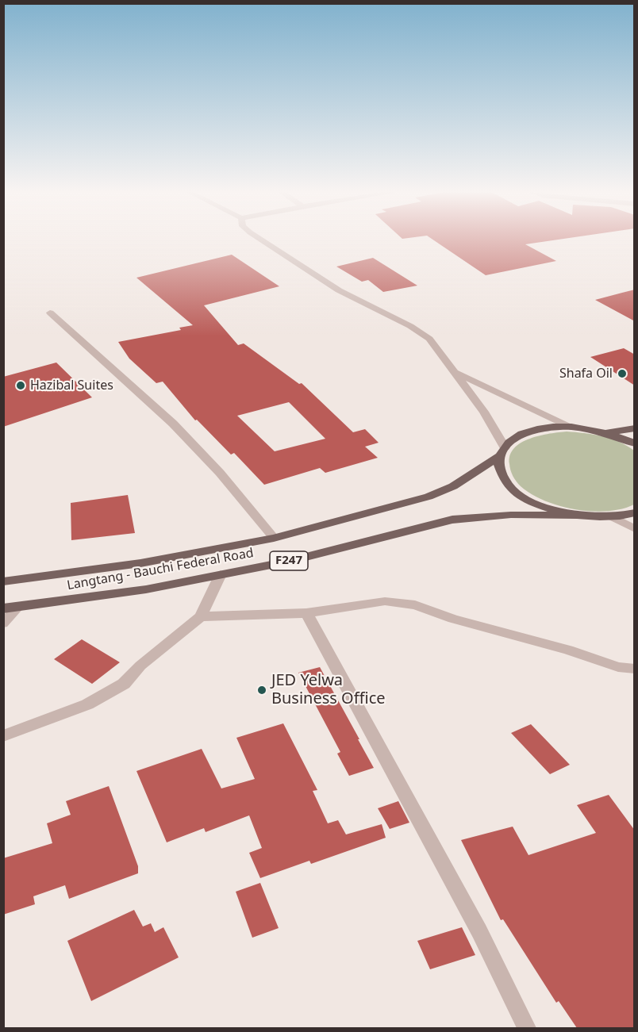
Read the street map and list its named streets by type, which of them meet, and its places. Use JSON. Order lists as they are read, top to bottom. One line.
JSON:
{"streets":{"main road":["F247","Langtang - Bauchi Federal Road"]},"crossings":[["F247","Langtang - Bauchi Federal Road"]],"places":["Shafa Oil","Hazibal Suites","JED Yelwa Business Office"]}
